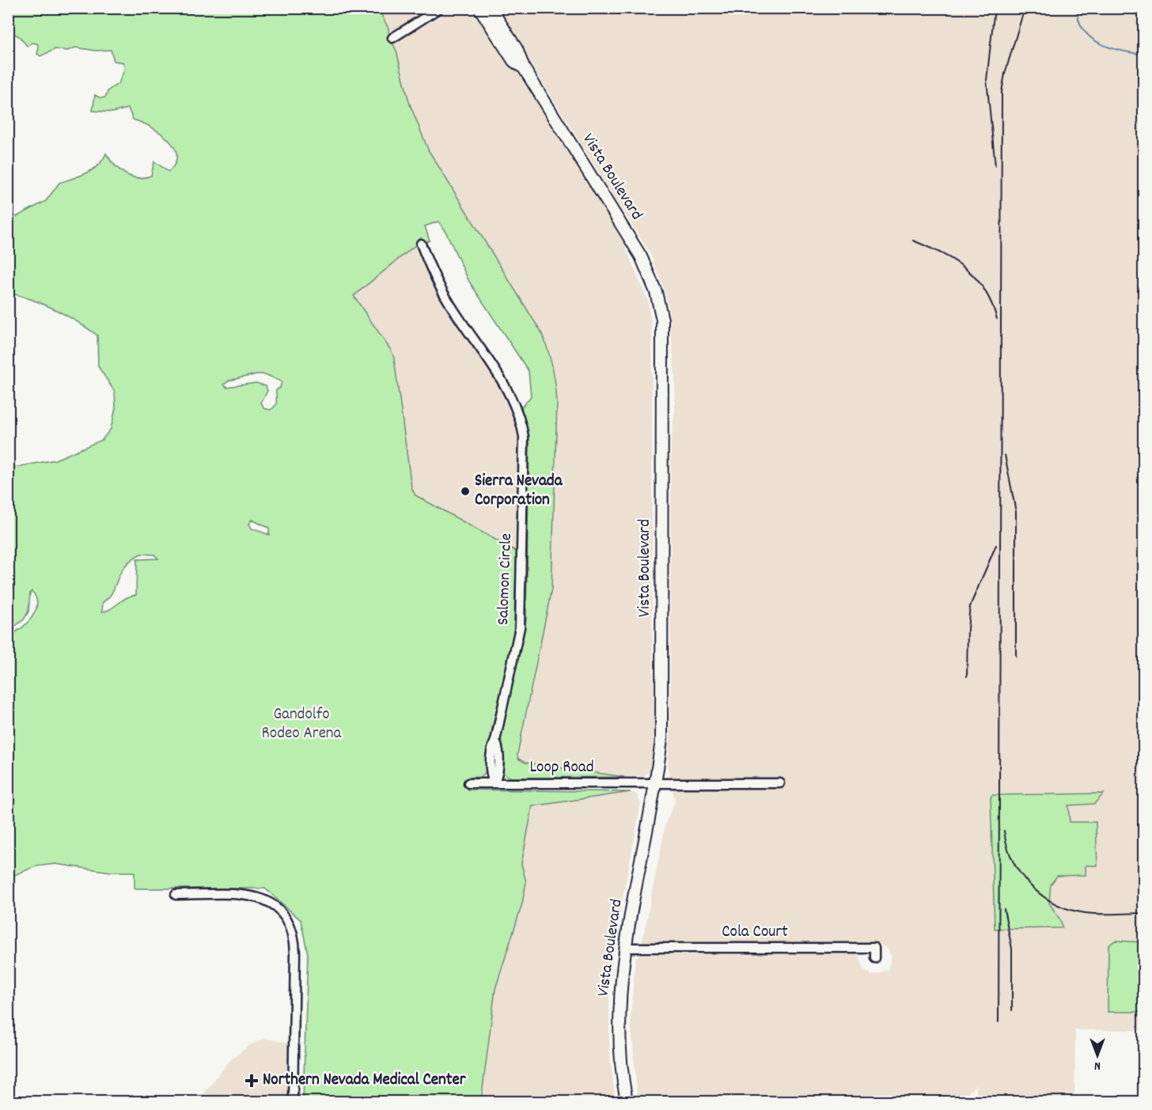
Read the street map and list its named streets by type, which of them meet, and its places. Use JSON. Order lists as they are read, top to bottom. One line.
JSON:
{"streets":{"main road":["Vista Boulevard"],"street":["Salomon Circle","Loop Road","Cola Court"]},"crossings":[["Vista Boulevard","Loop Road"],["Vista Boulevard","Cola Court"],["Salomon Circle","Loop Road"]],"parks":["Gandolfo Rodeo Arena"],"places":{"other":["Sierra Nevada Corporation"],"health":["Northern Nevada Medical Center"]},"north":"bottom"}
